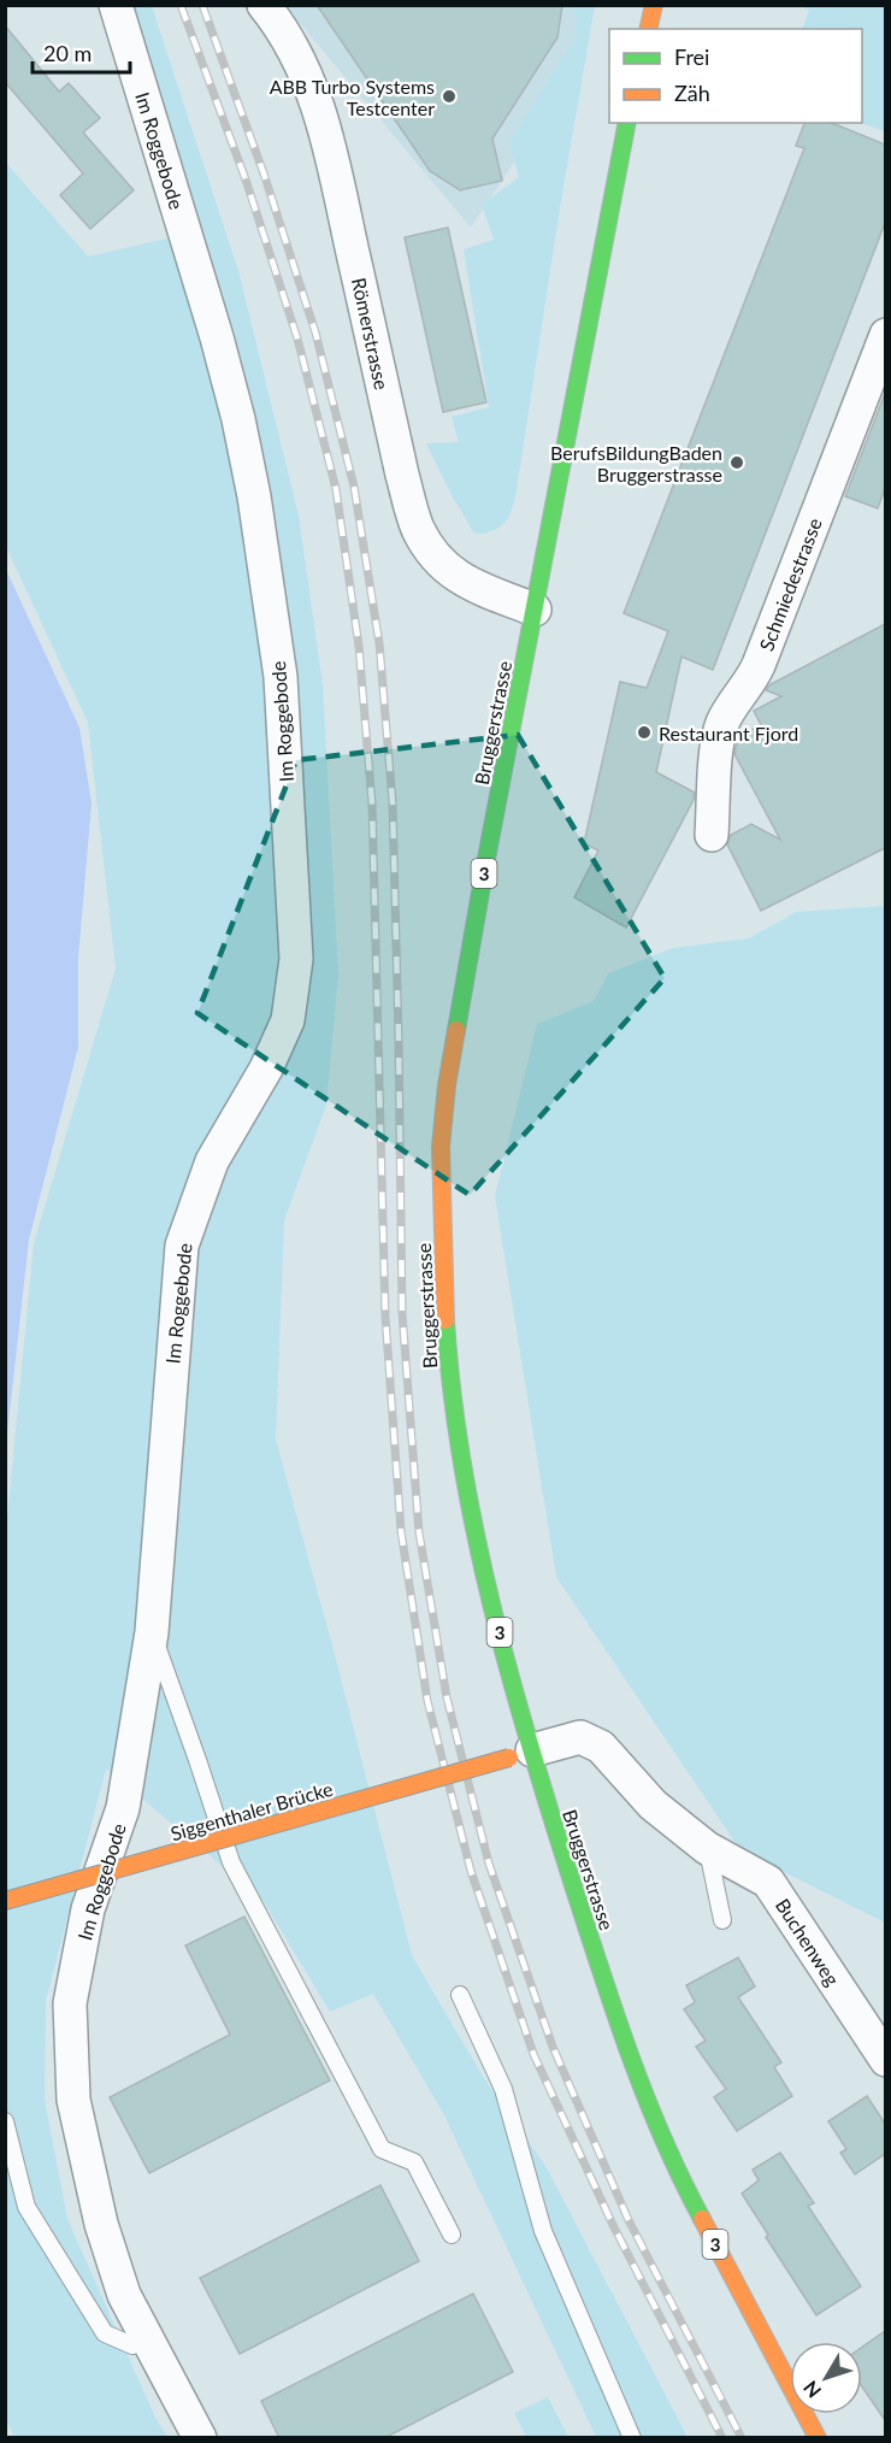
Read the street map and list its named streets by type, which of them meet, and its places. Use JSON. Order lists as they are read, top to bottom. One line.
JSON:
{"streets":{"main road":["Bruggerstrasse","3","Siggenthaler Brücke"],"street":["Im Roggebode","Römerstrasse","Schmiedestrasse","Buchenweg"]},"crossings":[["Römerstrasse","Bruggerstrasse"],["Bruggerstrasse","Siggenthaler Brücke"],["Bruggerstrasse","Buchenweg"],["Siggenthaler Brücke","Buchenweg"]],"places":["ABB Turbo Systems Testcenter","BerufsBildungBaden Bruggerstrasse","Restaurant Fjord"],"legend":["Frei","Zäh"],"scale_bar":"20 m","north":"bottom left"}
